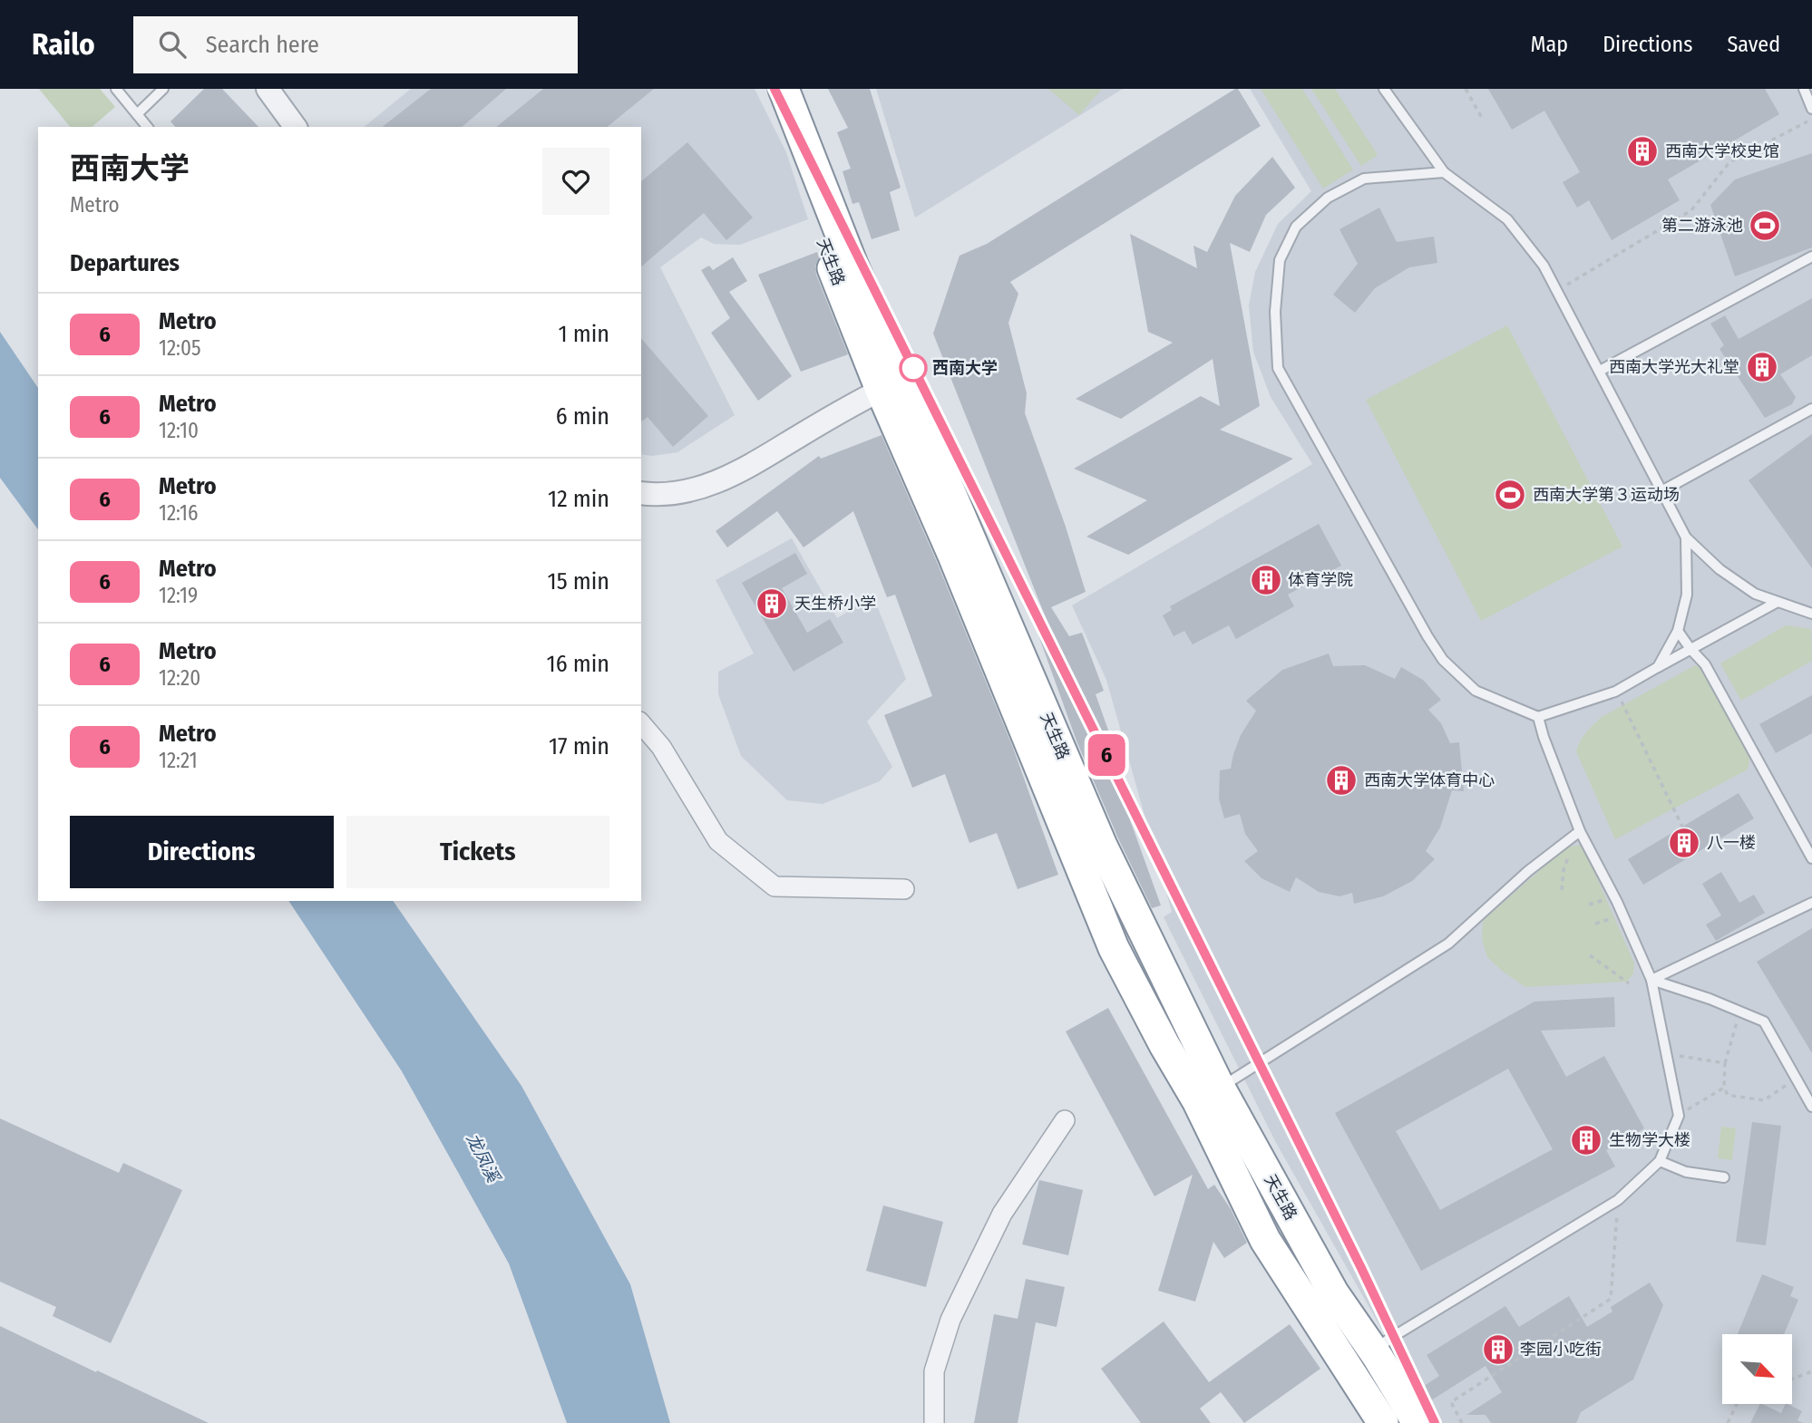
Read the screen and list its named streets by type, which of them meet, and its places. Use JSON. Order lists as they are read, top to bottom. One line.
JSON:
{"streets":{"highway":["天生路"]},"water":["龙凤溪"],"places":{"building":["西南大学校史馆","西南大学光大礼堂","体育学院","天生桥小学","西南大学体育中心","八一楼","生物学大楼","李园小吃街"],"sports":["第二游泳池","西南大学第３运动场"],"other":["西南大学"]},"lines":["metro line 6"],"north":"bottom right","page":{"header":"Railo","search":"Search here","nav":["Map","Directions","Saved"],"on_map":"6","heading":[["西南大学","Metro"],"Departures"],"list":[{"mark":"6","name":"Metro","note":"12:05","value":"1 min"},{"mark":"6","name":"Metro","note":"12:10","value":"6 min"},{"mark":"6","name":"Metro","note":"12:16","value":"12 min"},{"mark":"6","name":"Metro","note":"12:19","value":"15 min"},{"mark":"6","name":"Metro","note":"12:20","value":"16 min"},{"mark":"6","name":"Metro","note":"12:21","value":"17 min"}],"buttons":["Directions","Tickets"]}}
